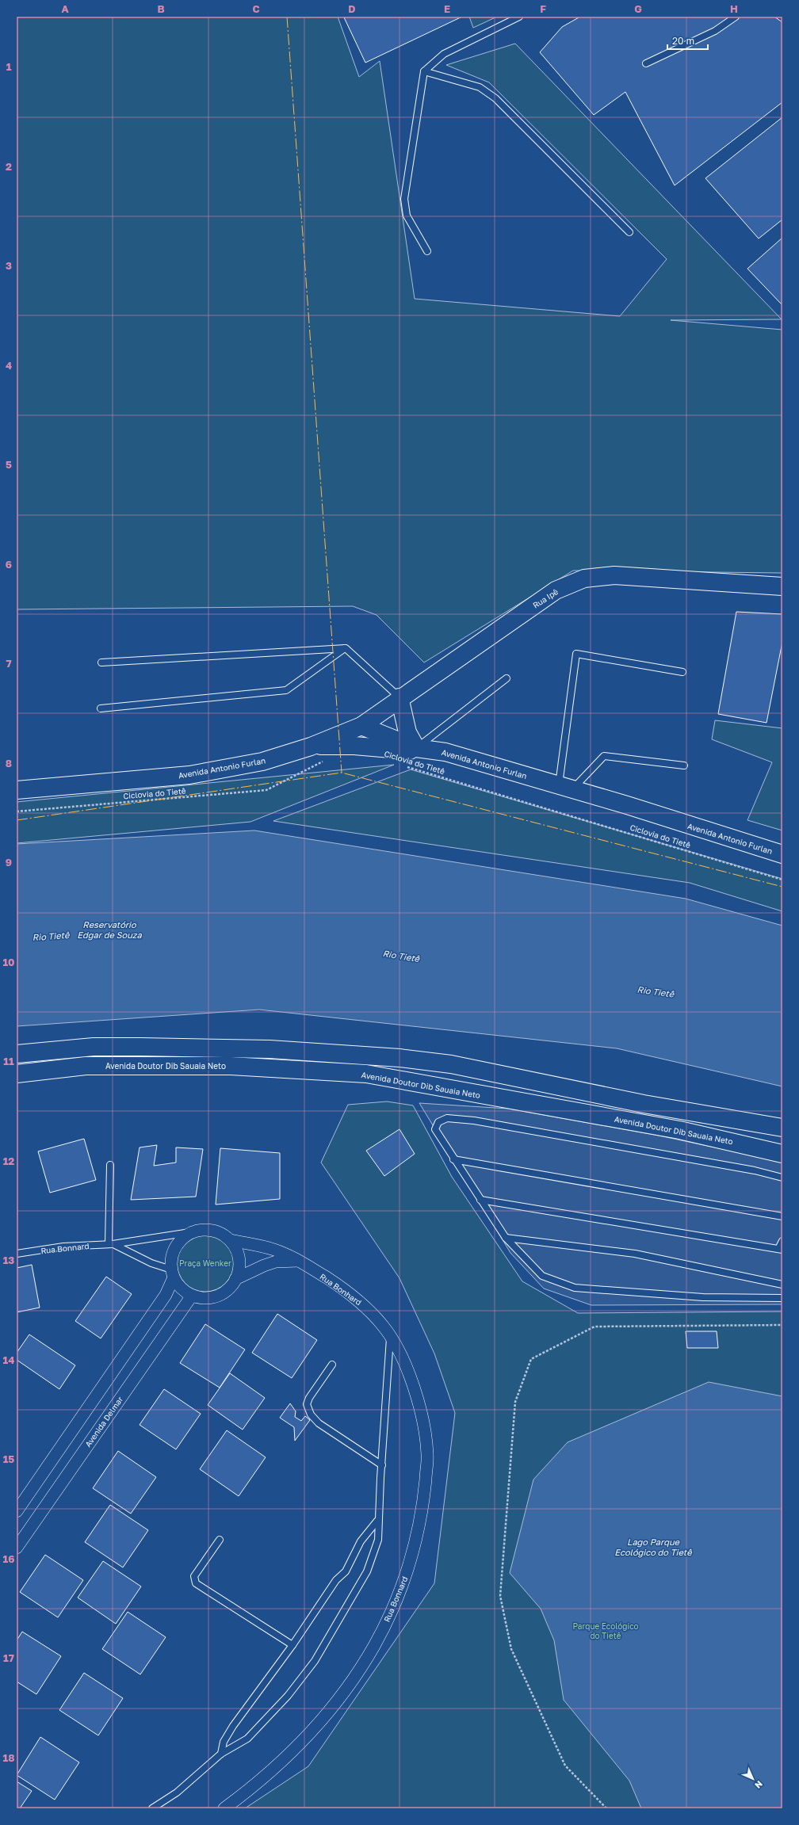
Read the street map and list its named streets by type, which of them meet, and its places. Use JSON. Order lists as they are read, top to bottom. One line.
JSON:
{"streets":{"main road":["Rua Ipê","Avenida Antonio Furlan","Avenida Doutor Dib Sauaia Neto"],"street":["Rua Bonnard","Rua Bonhard","Avenida Delmar"],"path":["Ciclovia do Tietê"]},"crossings":[["Rua Ipê","Avenida Antonio Furlan"],["Rua Bonnard","Rua Bonhard"],["Rua Bonnard","Avenida Delmar"],["Rua Bonhard","Avenida Delmar"]],"water":["Reservatório Edgar de Souza","Rio Tietê","Lago Parque Ecológico do Tietê"],"parks":["Praça Wenker","Parque Ecológico do Tietê"],"scale_bar":"20 m","north":"bottom right","grid":{"columns":["A","B","C","D","E","F","G","H"],"rows":["1","2","3","4","5","6","7","8","9","10","11","12","13","14","15","16","17","18"]}}
